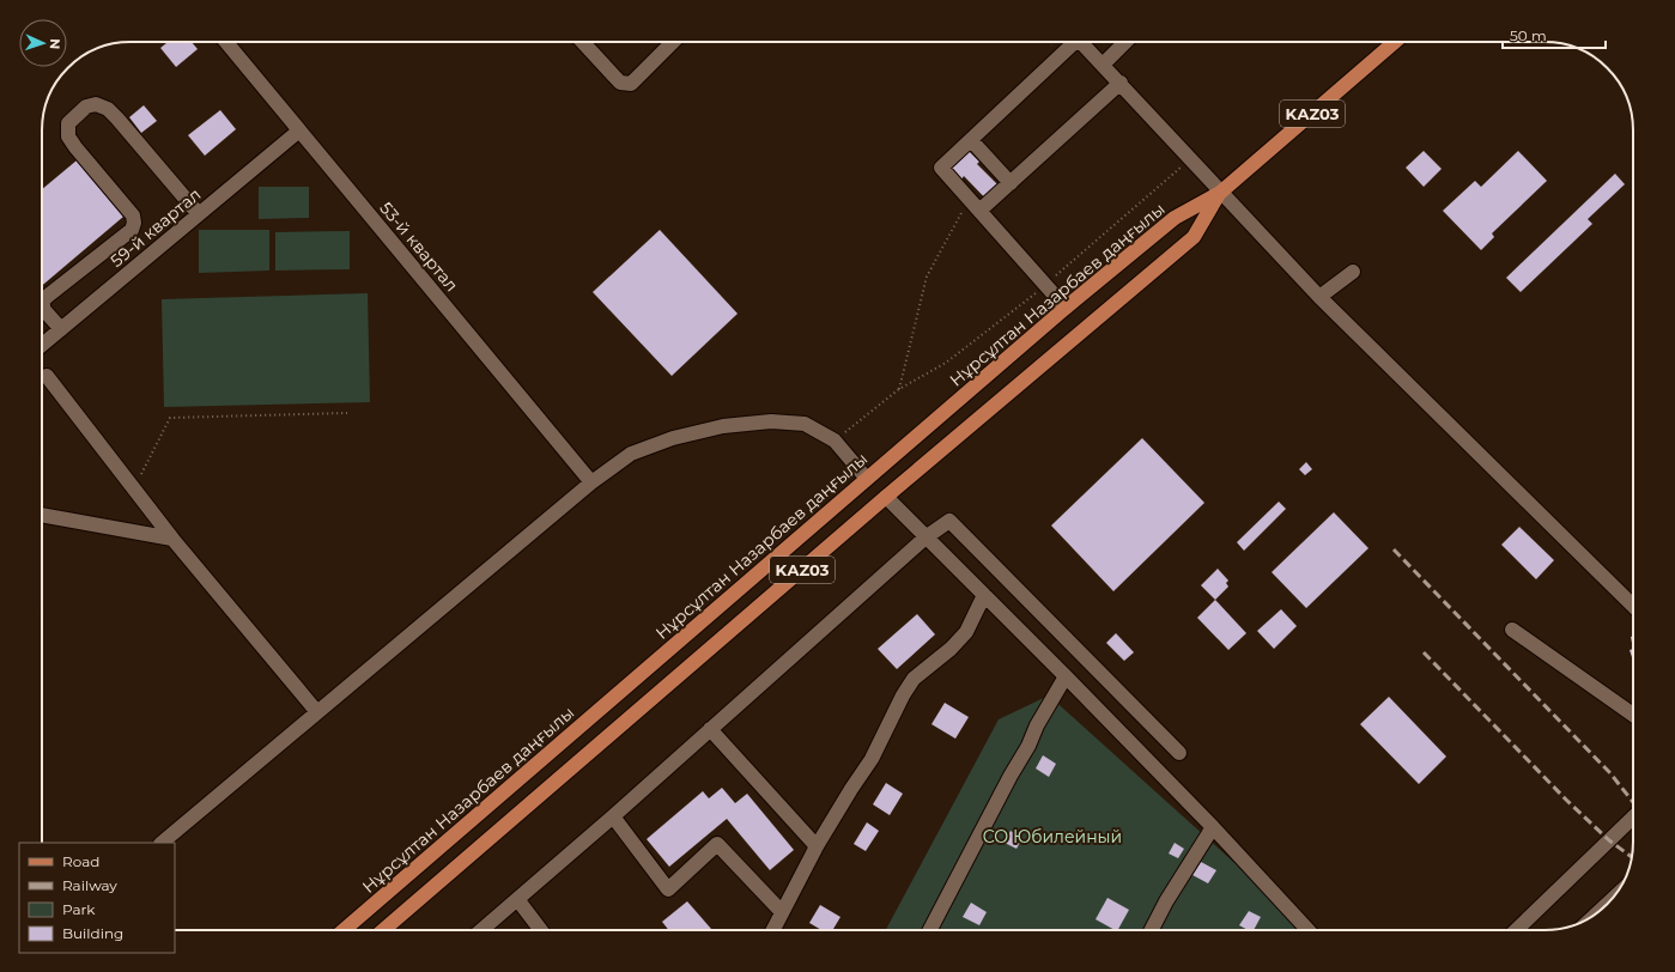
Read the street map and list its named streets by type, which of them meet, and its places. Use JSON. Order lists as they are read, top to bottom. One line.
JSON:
{"streets":{"main road":["KАZ03","Нұрсұлтан Назарбаев даңғылы"],"street":["59-й квартал","53-й квартал"]},"crossings":[["59-й квартал","53-й квартал"]],"parks":["СО Юбилейный"],"legend":["Road","Railway","Park","Building"],"scale_bar":"50 m","north":"right"}
